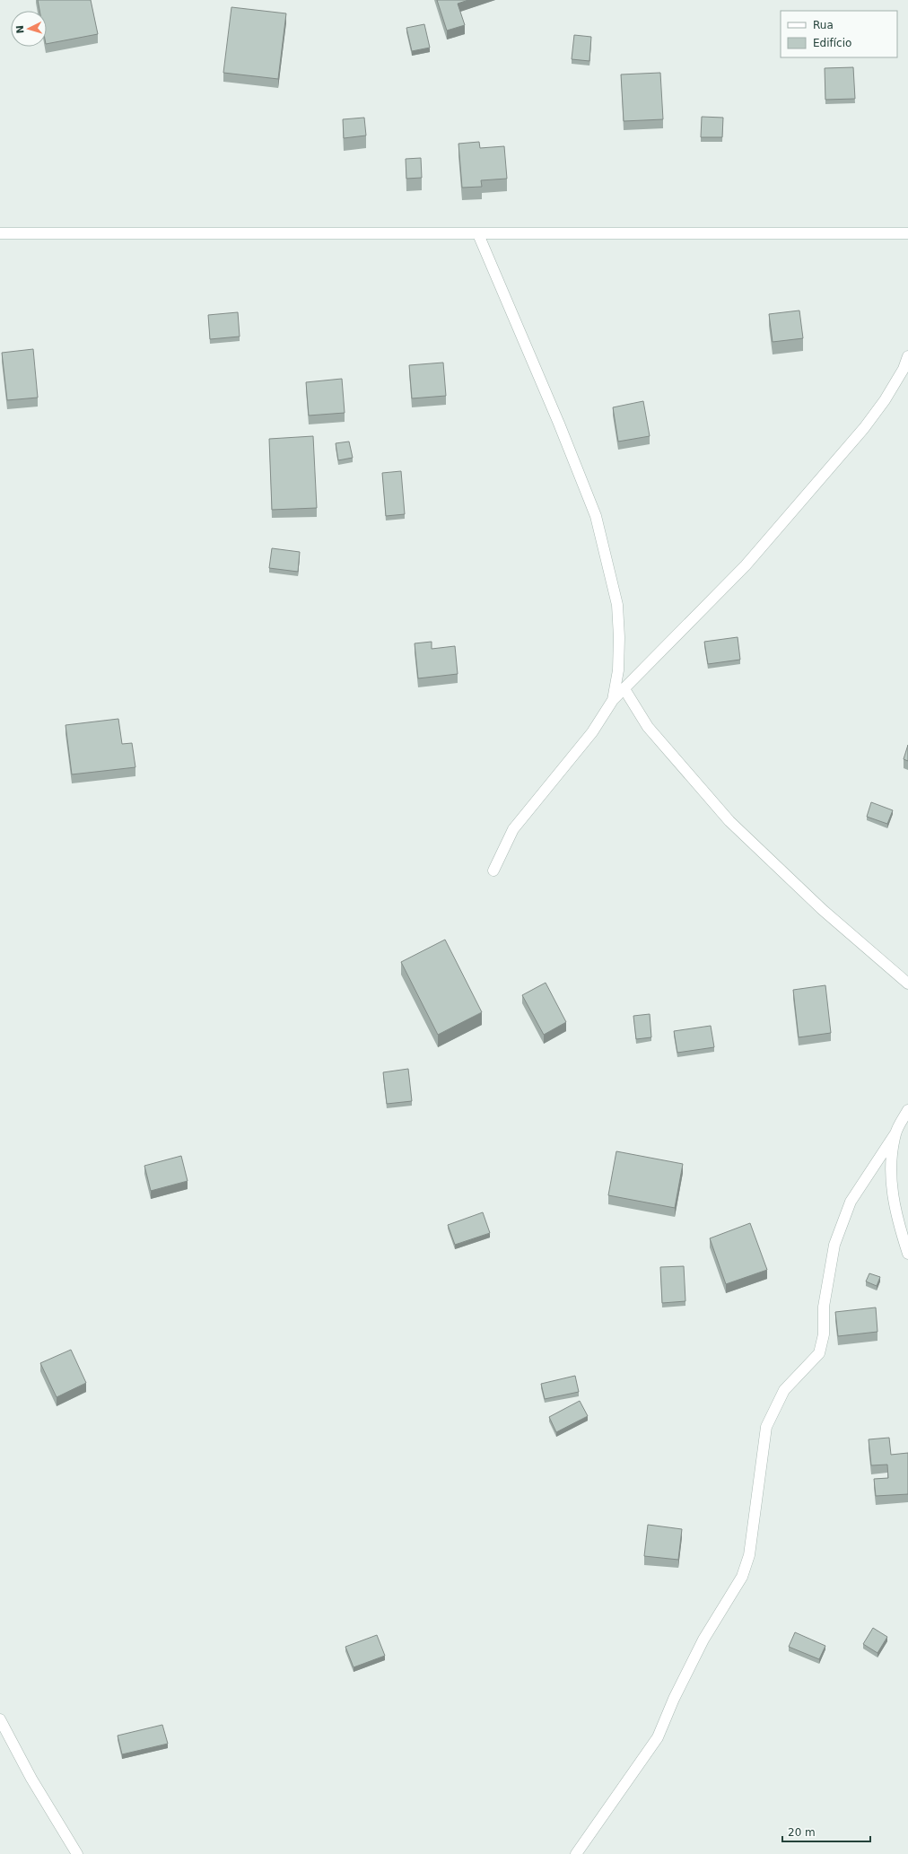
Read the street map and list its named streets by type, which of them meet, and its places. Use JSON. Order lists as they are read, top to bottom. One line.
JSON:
{"legend":["Rua","Edifício"],"scale_bar":"20 m","north":"left"}
